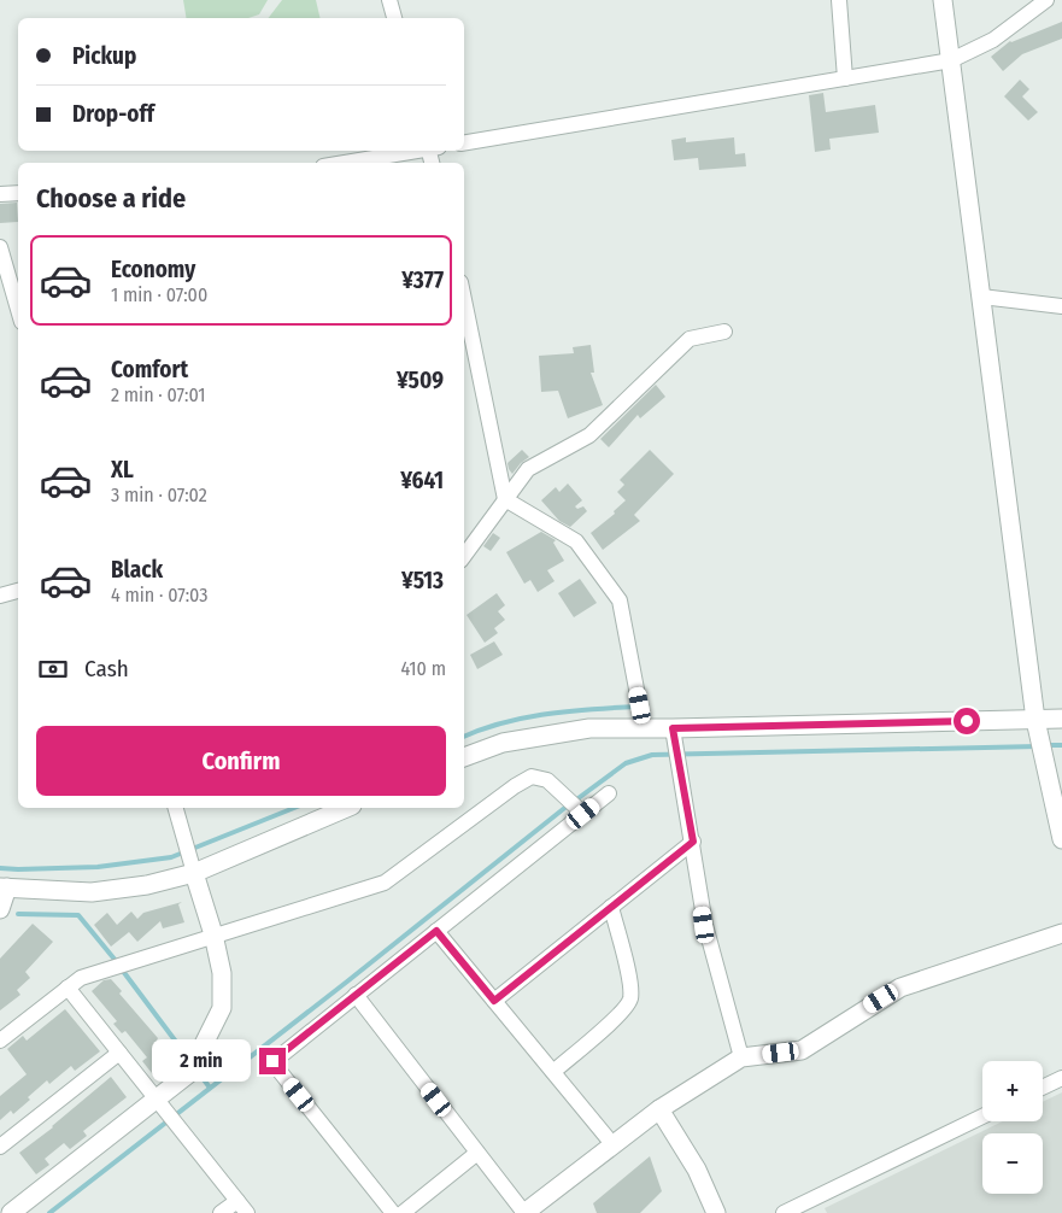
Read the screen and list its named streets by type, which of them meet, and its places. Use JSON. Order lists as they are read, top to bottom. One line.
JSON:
{"page":{"banner":["Pickup","Drop-off"],"heading":"Choose a ride","list":[{"name":"Economy","note":"1 min · 07:00","value":"¥377"},{"name":"Comfort","note":"2 min · 07:01","value":"¥509"},{"name":"XL","note":"3 min · 07:02","value":"¥641"},{"name":"Black","note":"4 min · 07:03","value":"¥513"}],"pay":["Cash","410 m"],"buttons":"Confirm","bubble":"2 min","map_buttons":["+","−"]}}
